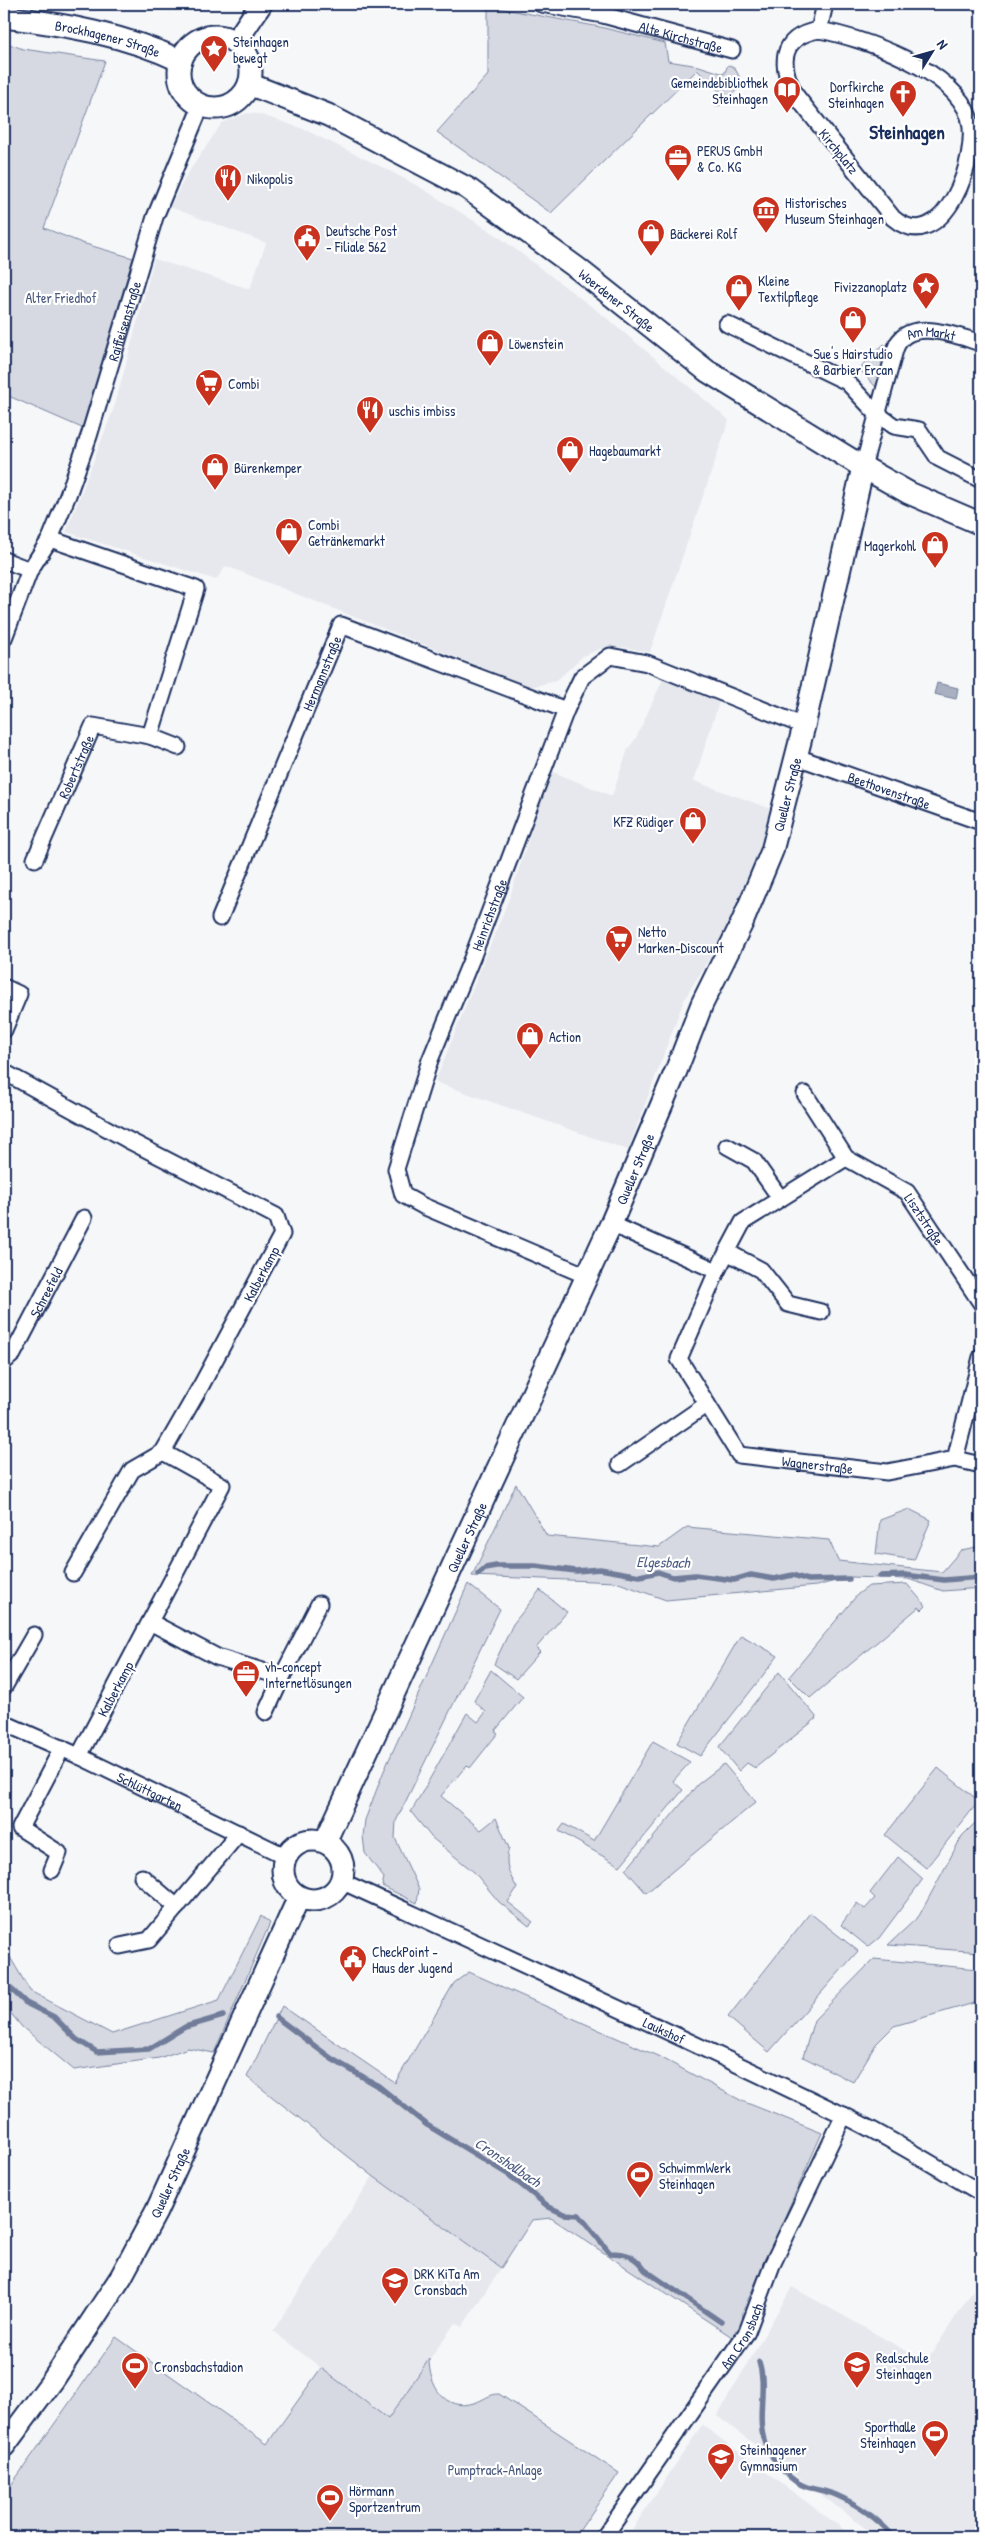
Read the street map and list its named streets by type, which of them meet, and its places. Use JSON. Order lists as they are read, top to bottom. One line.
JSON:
{"streets":{"main road":["Brockhagener Straße","Woerdener Straße","Queller Straße"],"street":["Alte Kirchstraße","Kirchplatz","Raiffeisenstraße","Am Markt","Hermannstraße","Robertstraße","Beethovenstraße","Heinrichstraße","Lisztstraße","Kalberkamp","Schreefeld","Wagnerstraße","Schlüttgarten","Laukshof","Am Cronsbach"]},"crossings":[["Brockhagener Straße","Woerdener Straße"],["Brockhagener Straße","Raiffeisenstraße"],["Woerdener Straße","Raiffeisenstraße"],["Woerdener Straße","Am Markt"],["Woerdener Straße","Queller Straße"],["Am Markt","Queller Straße"],["Hermannstraße","Heinrichstraße"],["Beethovenstraße","Queller Straße"],["Queller Straße","Heinrichstraße"],["Queller Straße","Schlüttgarten"],["Queller Straße","Laukshof"],["Kalberkamp","Schlüttgarten"],["Schlüttgarten","Laukshof"],["Laukshof","Am Cronsbach"]],"districts":["Steinhagen"],"water":["Elgesbach","Cronshollbach"],"parks":["Alter Friedhof","Pumptrack-Anlage"],"places":{"place":["Steinhagen bewegt","Fivizzanoplatz"],"library":["Gemeindebibliothek Steinhagen"],"church":["Dorfkirche Steinhagen"],"office":["PERUS GmbH & Co. KG","vh-concept Internetlösungen"],"restaurant":["Nikopolis","uschis imbiss"],"museum":["Historisches Museum Steinhagen"],"shop":["Bäckerei Rolf","Kleine Textilpflege","Sue's Hairstudio & Barbier Ercan","Löwenstein","Hagebaumarkt","Bürenkemper","Combi Getränkemarkt","Magerkohl","KFZ Rüdiger","Action"],"public building":["Deutsche Post - Filiale 562","CheckPoint - Haus der Jugend"],"supermarket":["Combi","Netto Marken-Discount"],"sports":["SchwimmWerk Steinhagen","Cronsbachstadion","Sporthalle Steinhagen","Hörmann Sportzentrum"],"school or university":["DRK KiTa Am Cronsbach","Realschule Steinhagen","Steinhagener Gymnasium"]},"north":"top right"}
